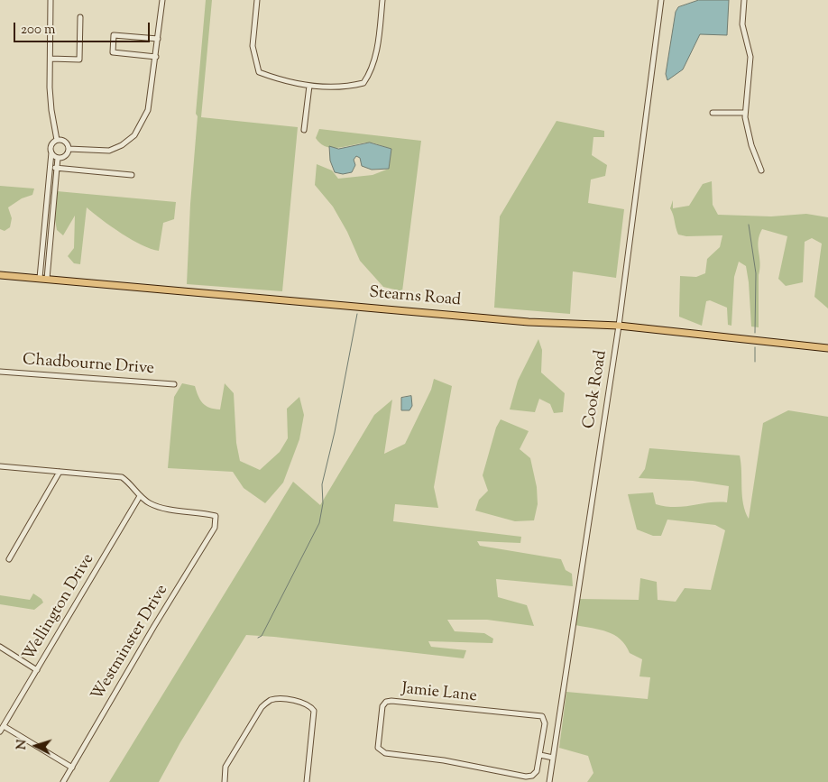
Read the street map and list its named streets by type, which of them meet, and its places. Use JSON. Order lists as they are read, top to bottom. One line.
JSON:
{"streets":{"main road":["Stearns Road"],"street":["Chadbourne Drive","Cook Road","Wellington Drive","Westminster Drive","Jamie Lane"]},"crossings":[["Stearns Road","Cook Road"],["Wellington Drive","Westminster Drive"]],"scale_bar":"200 m","north":"left"}
